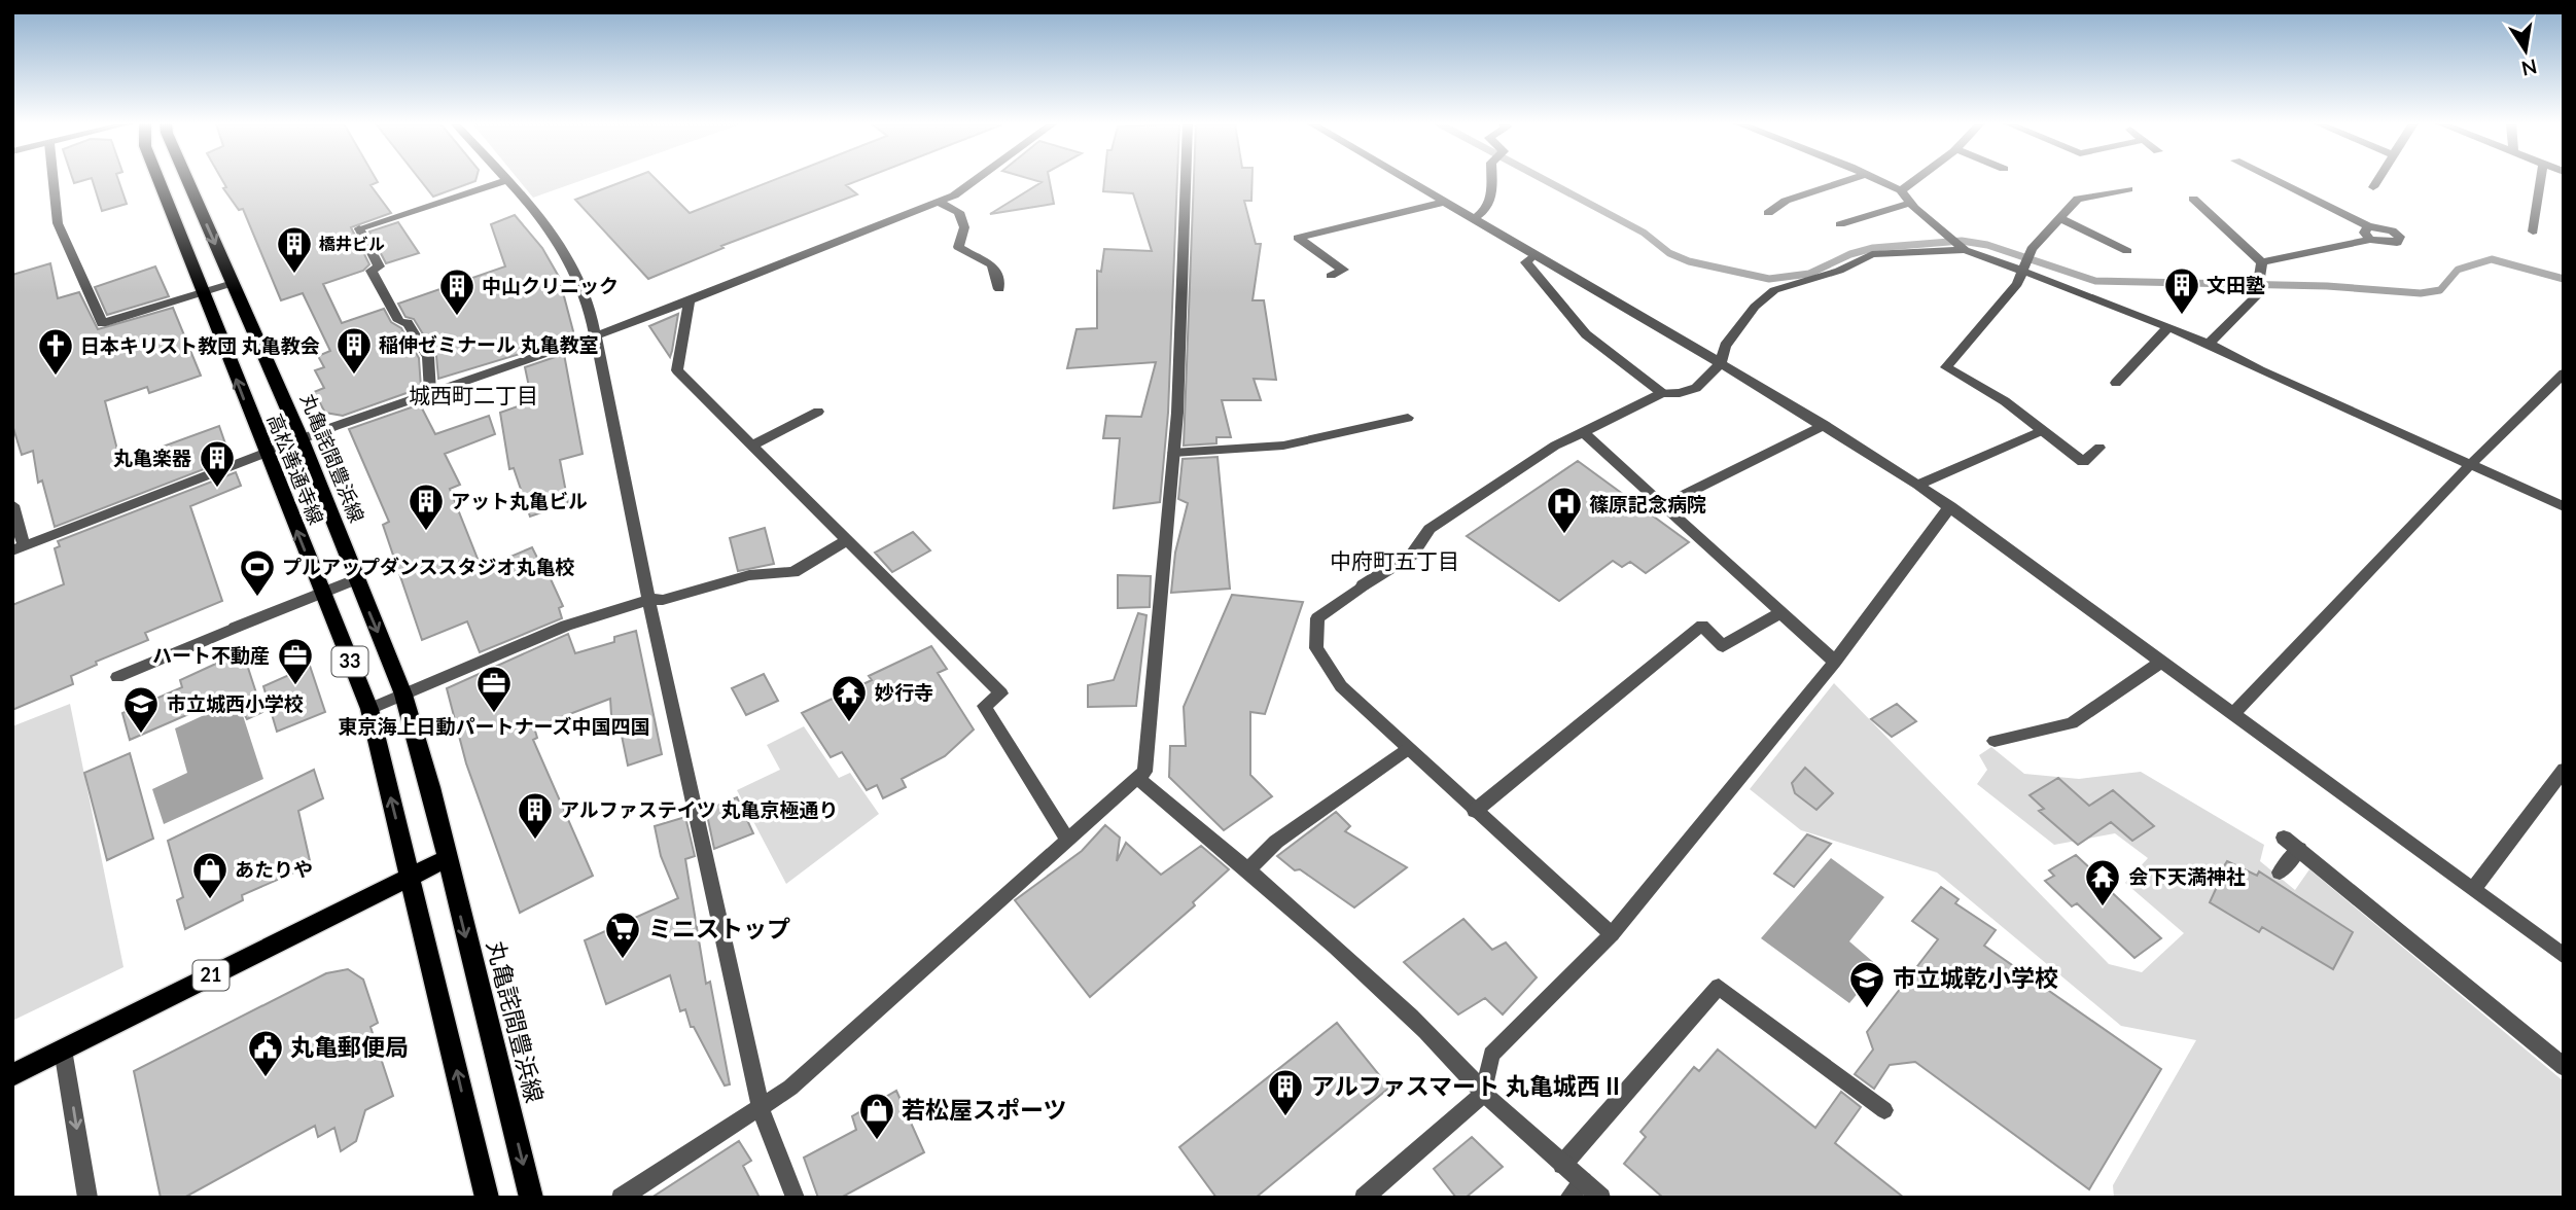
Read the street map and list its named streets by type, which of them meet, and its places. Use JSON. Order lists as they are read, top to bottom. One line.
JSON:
{"streets":{"main road":["丸亀詫間豊浜線","高松善通寺線","33","21"]},"crossings":[["丸亀詫間豊浜線","21"],["高松善通寺線","21"]],"one_way":["高松善通寺線"],"districts":["城西町二丁目","中府町五丁目"],"places":{"building":["橋井ビル","文田塾","中山クリニック","稲伸ゼミナール 丸亀教室","丸亀楽器","アット丸亀ビル","アルファステイツ 丸亀京極通り","アルファスマート 丸亀城西 II"],"church":["日本キリスト教団 丸亀教会"],"hospital":["篠原記念病院"],"sports":["プルアップダンススタジオ丸亀校"],"office":["ハート不動産","東京海上日動パートナーズ中国四国"],"temple":["妙行寺","会下天満神社"],"school or university":["市立城西小学校","市立城乾小学校"],"shop":["あたりや","若松屋スポーツ"],"supermarket":["ミニストップ"],"public building":["丸亀郵便局"]},"north":"bottom"}
